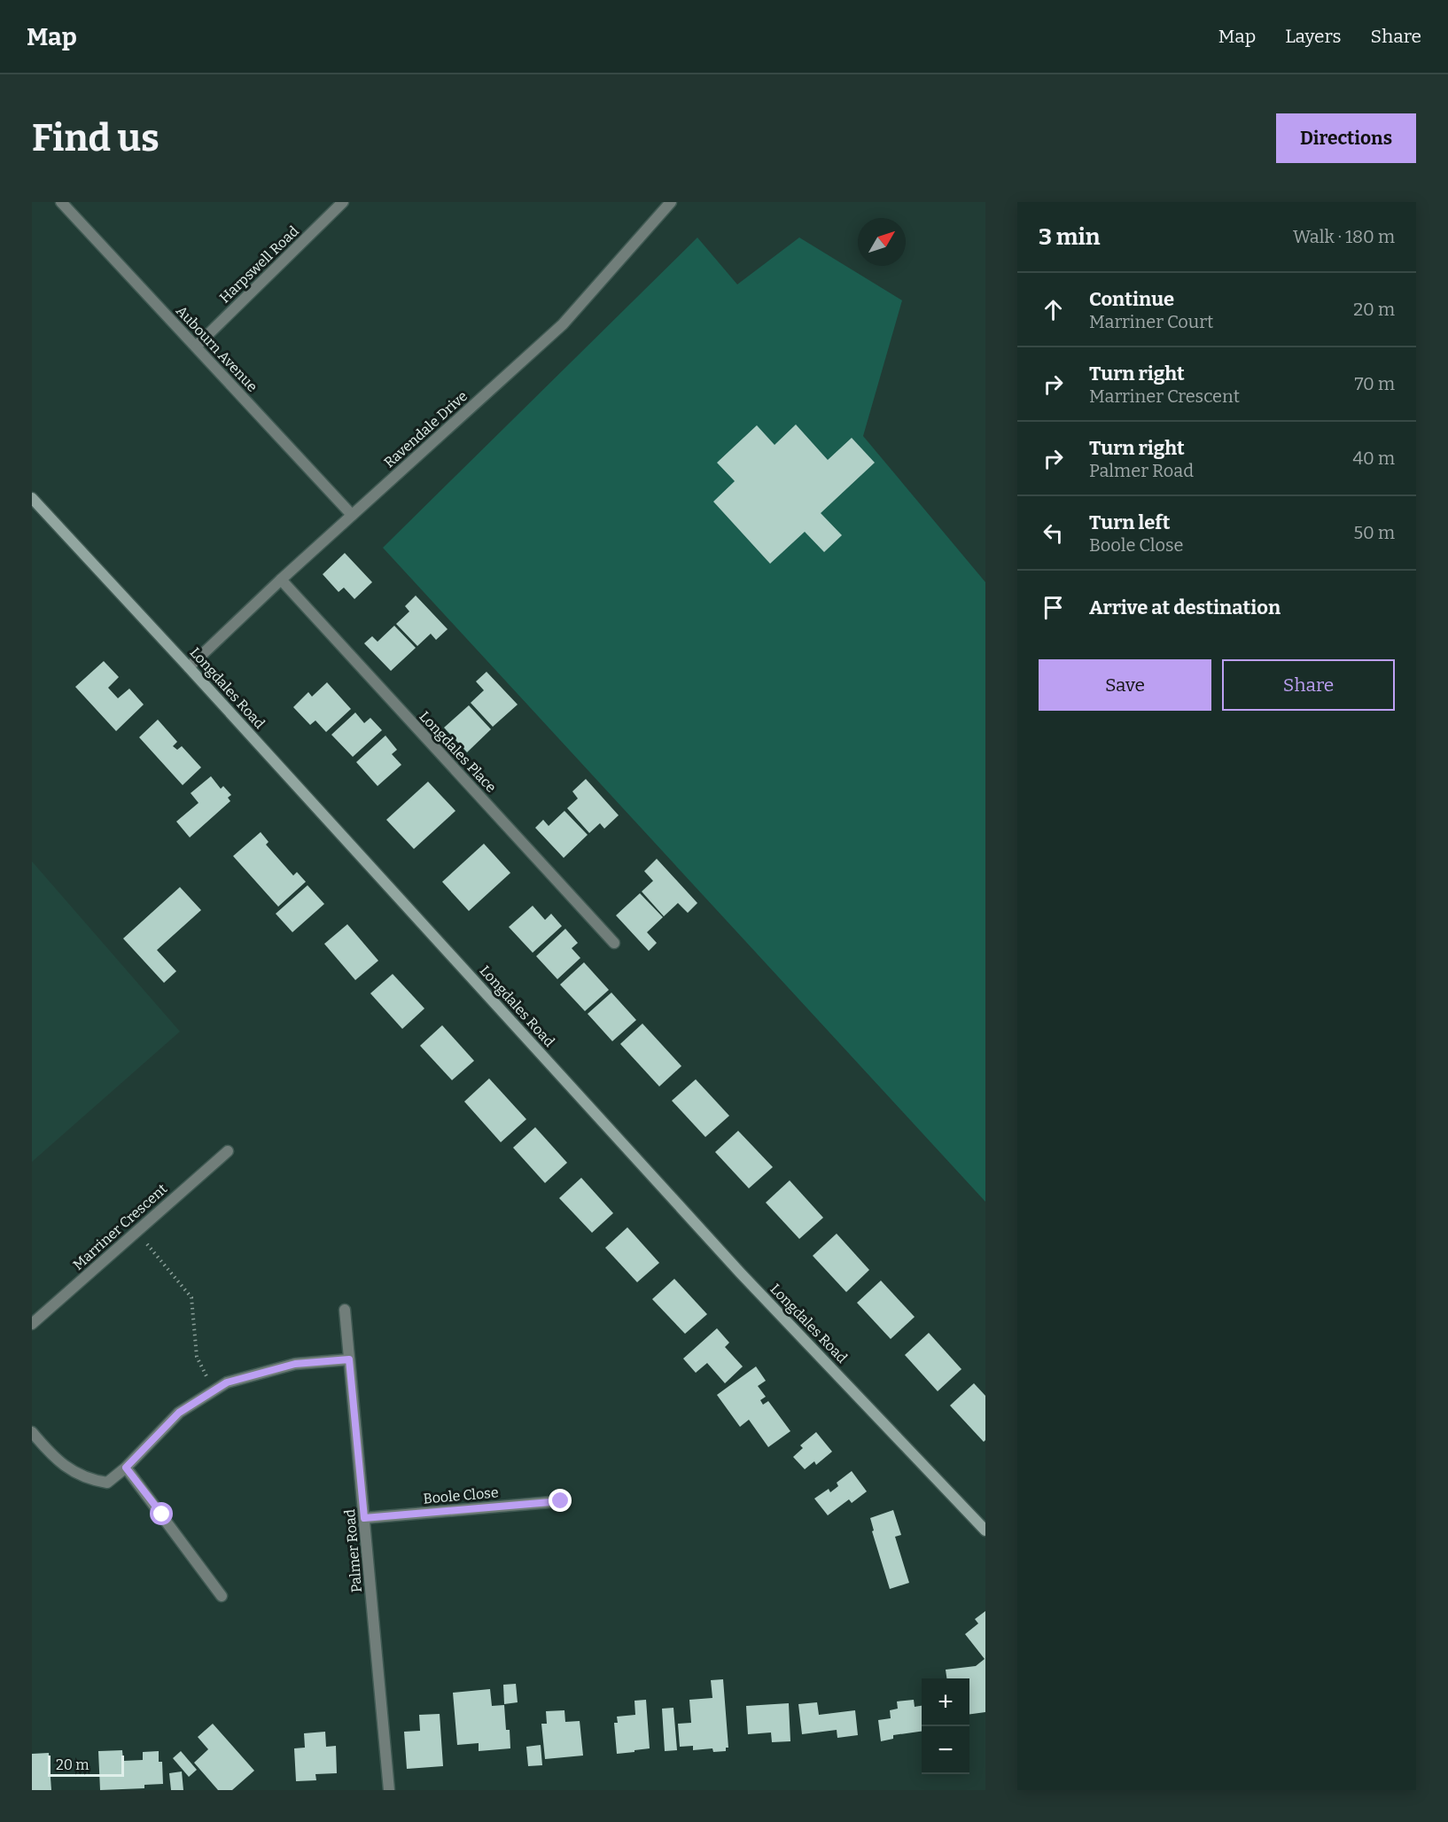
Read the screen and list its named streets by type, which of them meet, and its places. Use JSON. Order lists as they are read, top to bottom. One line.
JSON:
{"streets":{"main road":["Longdales Road"],"street":["Harpswell Road","Aubourn Avenue","Ravendale Drive","Longdales Place","Marriner Crescent","Boole Close","Palmer Road"]},"crossings":[["Harpswell Road","Aubourn Avenue"],["Aubourn Avenue","Ravendale Drive"],["Ravendale Drive","Longdales Road"],["Ravendale Drive","Longdales Place"],["Boole Close","Palmer Road"]],"scale_bar":"20 m","north":"top right","page":{"header":"Map","nav":["Map","Layers","Share"],"buttons":["Directions",["Save","Share"]],"title":"Find us","heading":["3 min","Walk · 180 m"],"list":[["Continue","Marriner Court","20 m"],["Turn right","Marriner Crescent","70 m"],["Turn right","Palmer Road","40 m"],["Turn left","Boole Close","50 m"],"Arrive at destination"],"map_buttons":["+","−"],"scale":"20 m"}}
